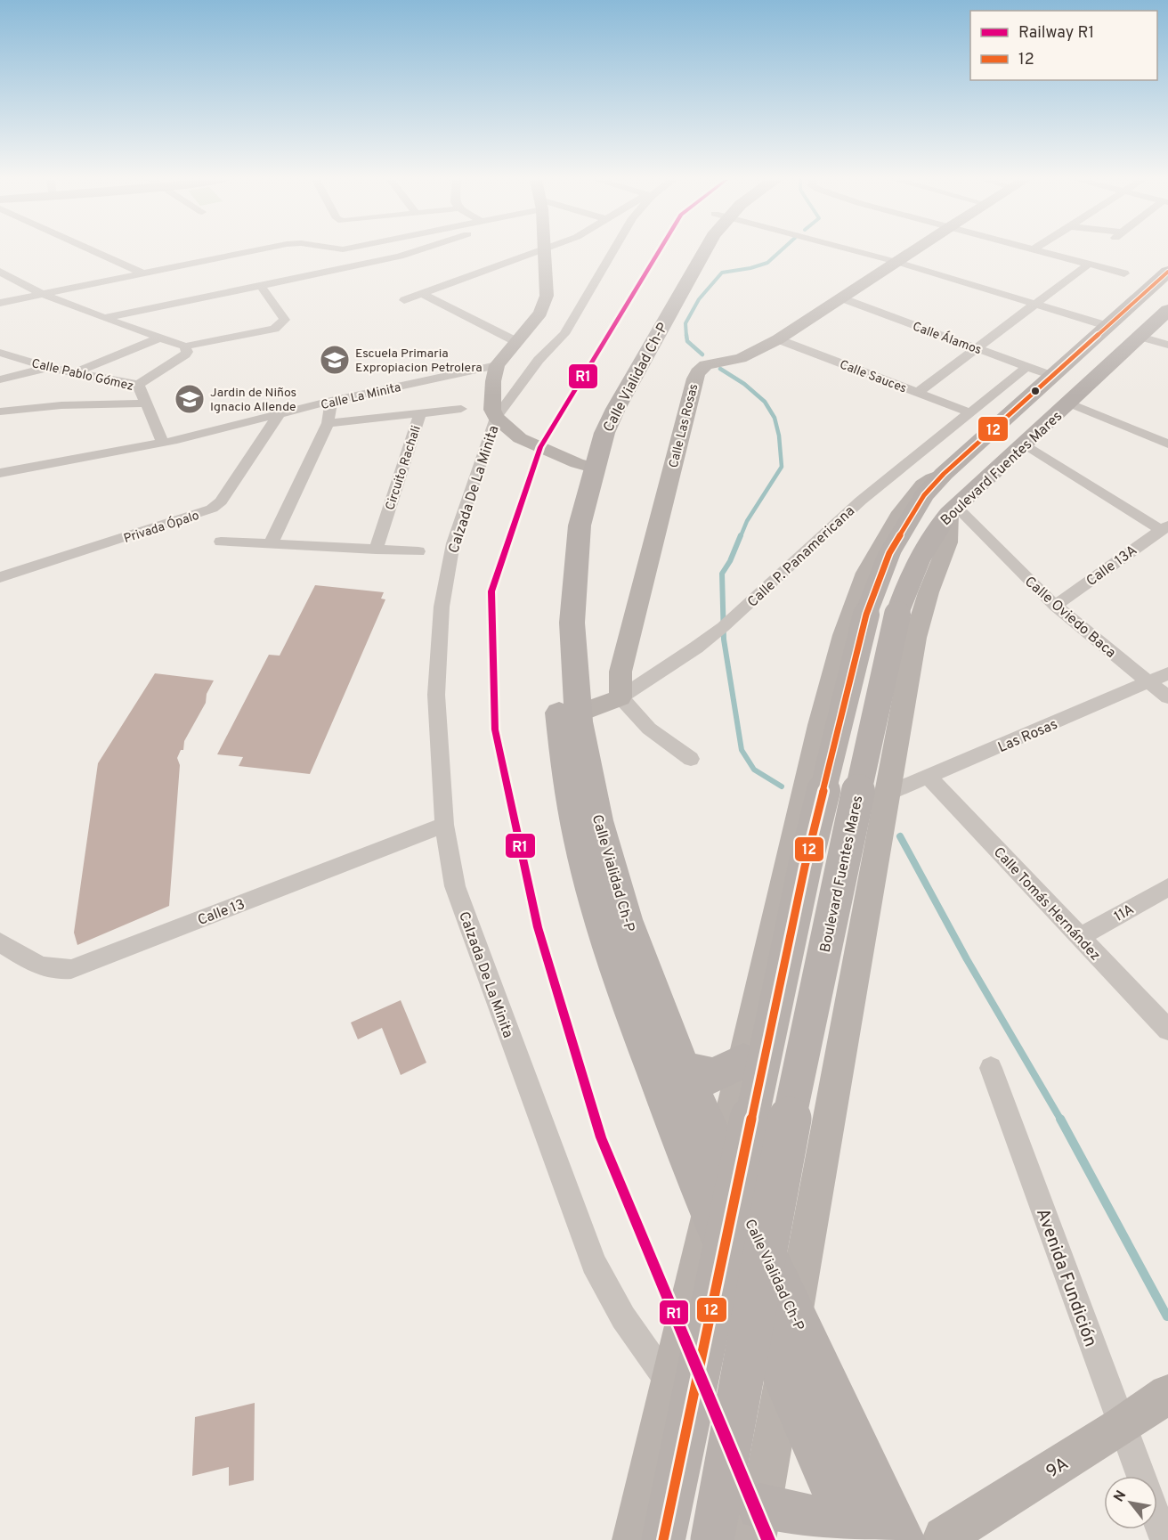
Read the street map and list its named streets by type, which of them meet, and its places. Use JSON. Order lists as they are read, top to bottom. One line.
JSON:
{"streets":{"main road":["Calle Vialidad Ch-P","Boulevard Fuentes Mares"],"street":["Calle Álamos","Calle Pablo Gómez","Calle Sauces","Calle La Minita","Calle Las Rosas","Circuito Rachali","Calzada De La Minita","Privada Ópalo","Calle P. Panamericana","Calle 13A","Calle Oviedo Baca","Las Rosas","Calle Tomás Hernández","Calle 13","11A","Avenida Fundición","9A"]},"crossings":[["Calle Álamos","Calle Las Rosas"],["Calle Álamos","Boulevard Fuentes Mares"],["Calle Álamos","Calle P. Panamericana"],["Calle Pablo Gómez","Calle La Minita"],["Calle Sauces","Calle Las Rosas"],["Calle Sauces","Calle P. Panamericana"],["Calle Vialidad Ch-P","Calzada De La Minita"],["Calle Vialidad Ch-P","Calle P. Panamericana"],["Calle La Minita","Calzada De La Minita"],["Calle La Minita","Privada Ópalo"],["Calle Las Rosas","Calle P. Panamericana"],["Boulevard Fuentes Mares","Calle Oviedo Baca"],["Calzada De La Minita","Calle 13"],["Calle 13A","Calle Oviedo Baca"],["Calle Oviedo Baca","Las Rosas"],["Las Rosas","Calle Tomás Hernández"],["Calle Tomás Hernández","11A"],["Avenida Fundición","9A"]],"places":{"school or university":["Escuela Primaria Expropiacion Petrolera","Jardin de Niños Ignacio Allende"]},"lines":["rail line R1","transit line 12"],"legend":["Railway R1","12"],"north":"top left"}
